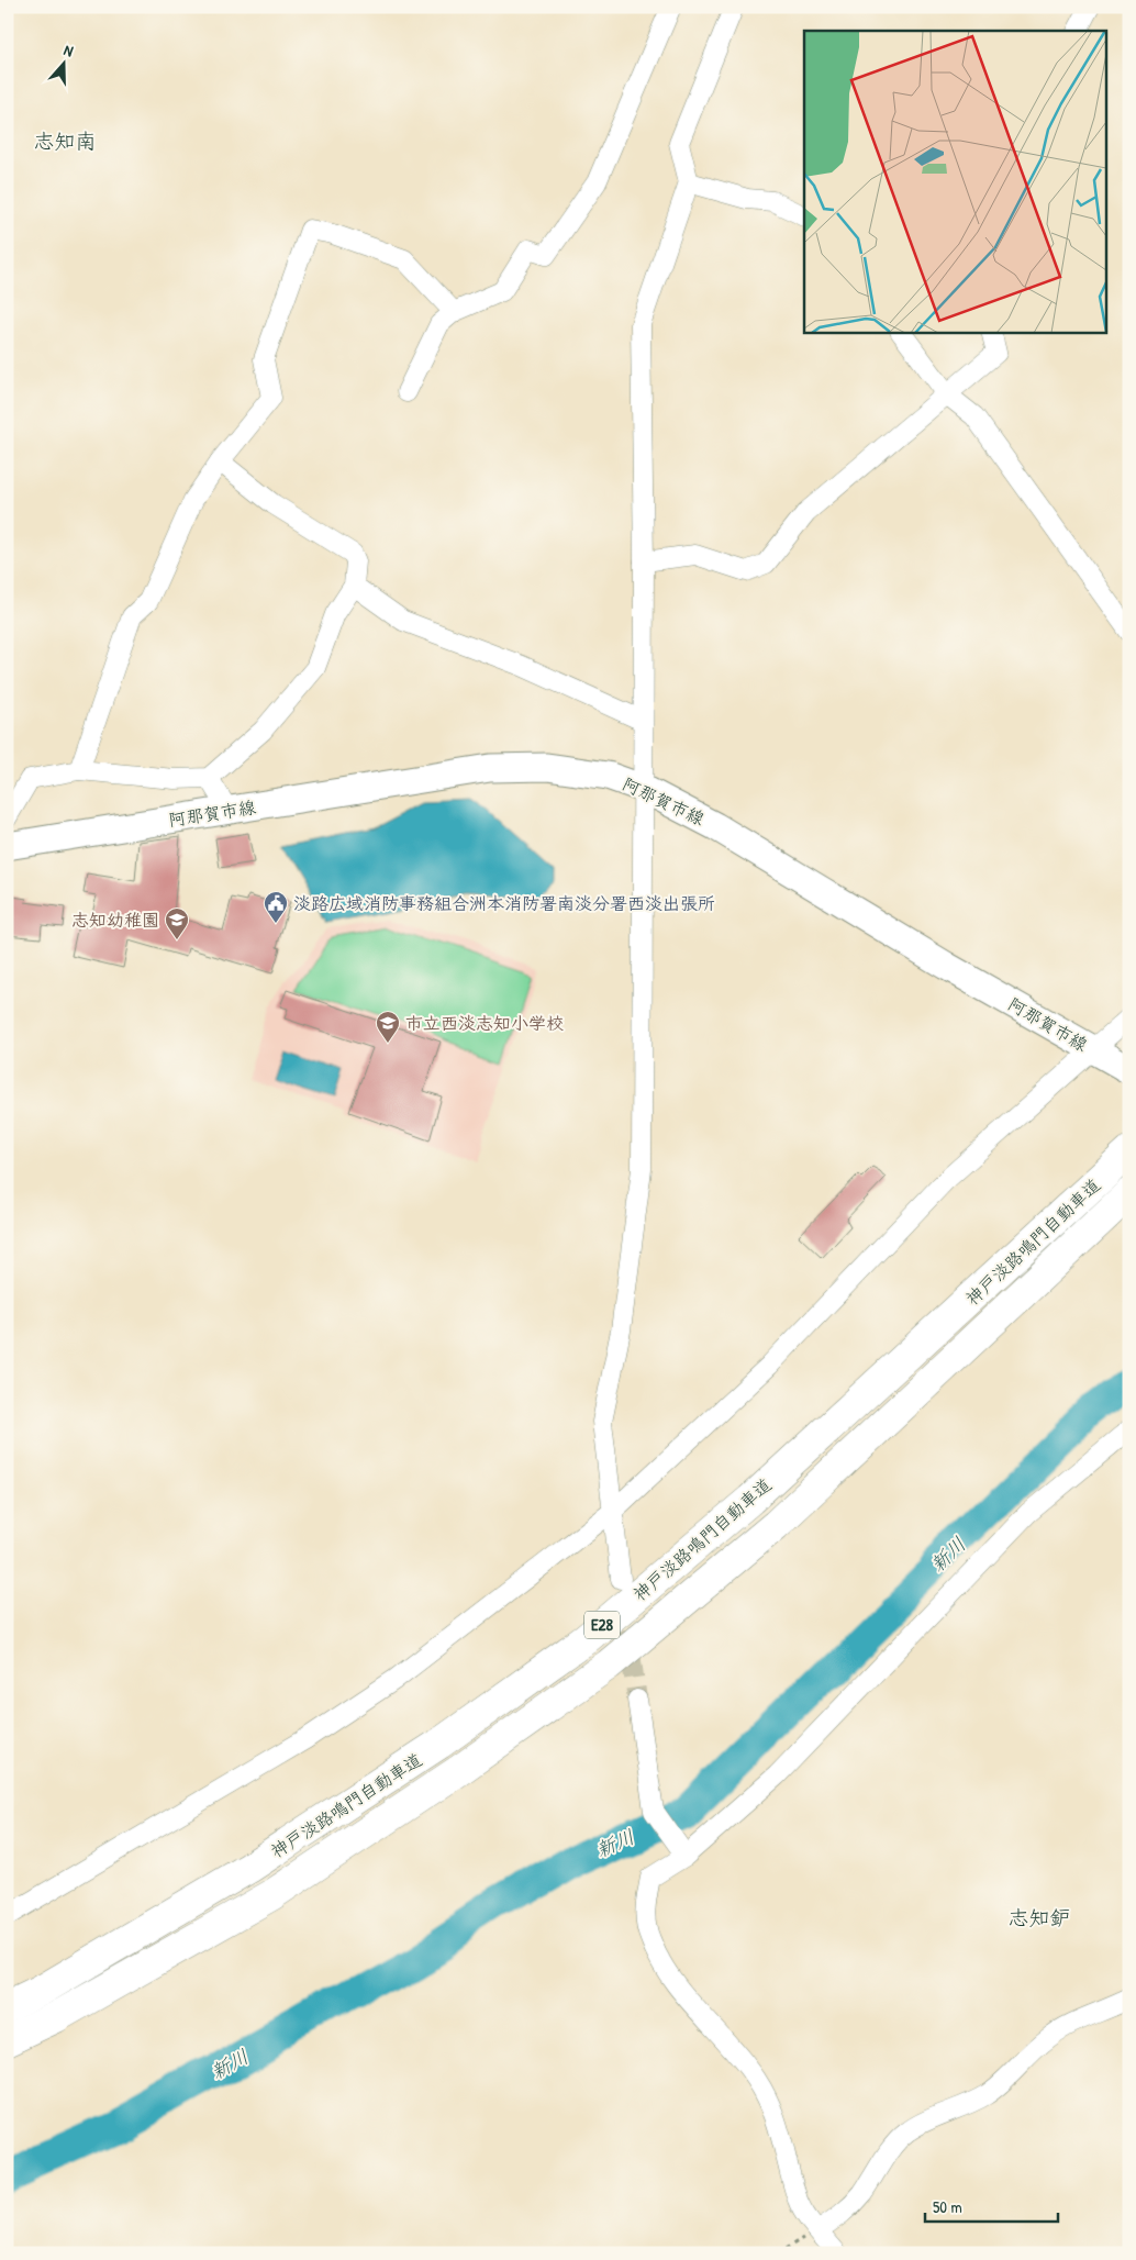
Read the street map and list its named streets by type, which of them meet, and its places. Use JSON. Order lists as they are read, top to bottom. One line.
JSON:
{"streets":{"highway":["神戸淡路鳴門自動車道","E28"],"main road":["阿那賀市線"]},"districts":["志知南","志知鈩"],"water":["新川"],"places":{"public building":["淡路広域消防事務組合洲本消防署南淡分署西淡出張所"],"school or university":["志知幼稚園","市立西淡志知小学校"]},"scale_bar":"50 m","north":"top"}
